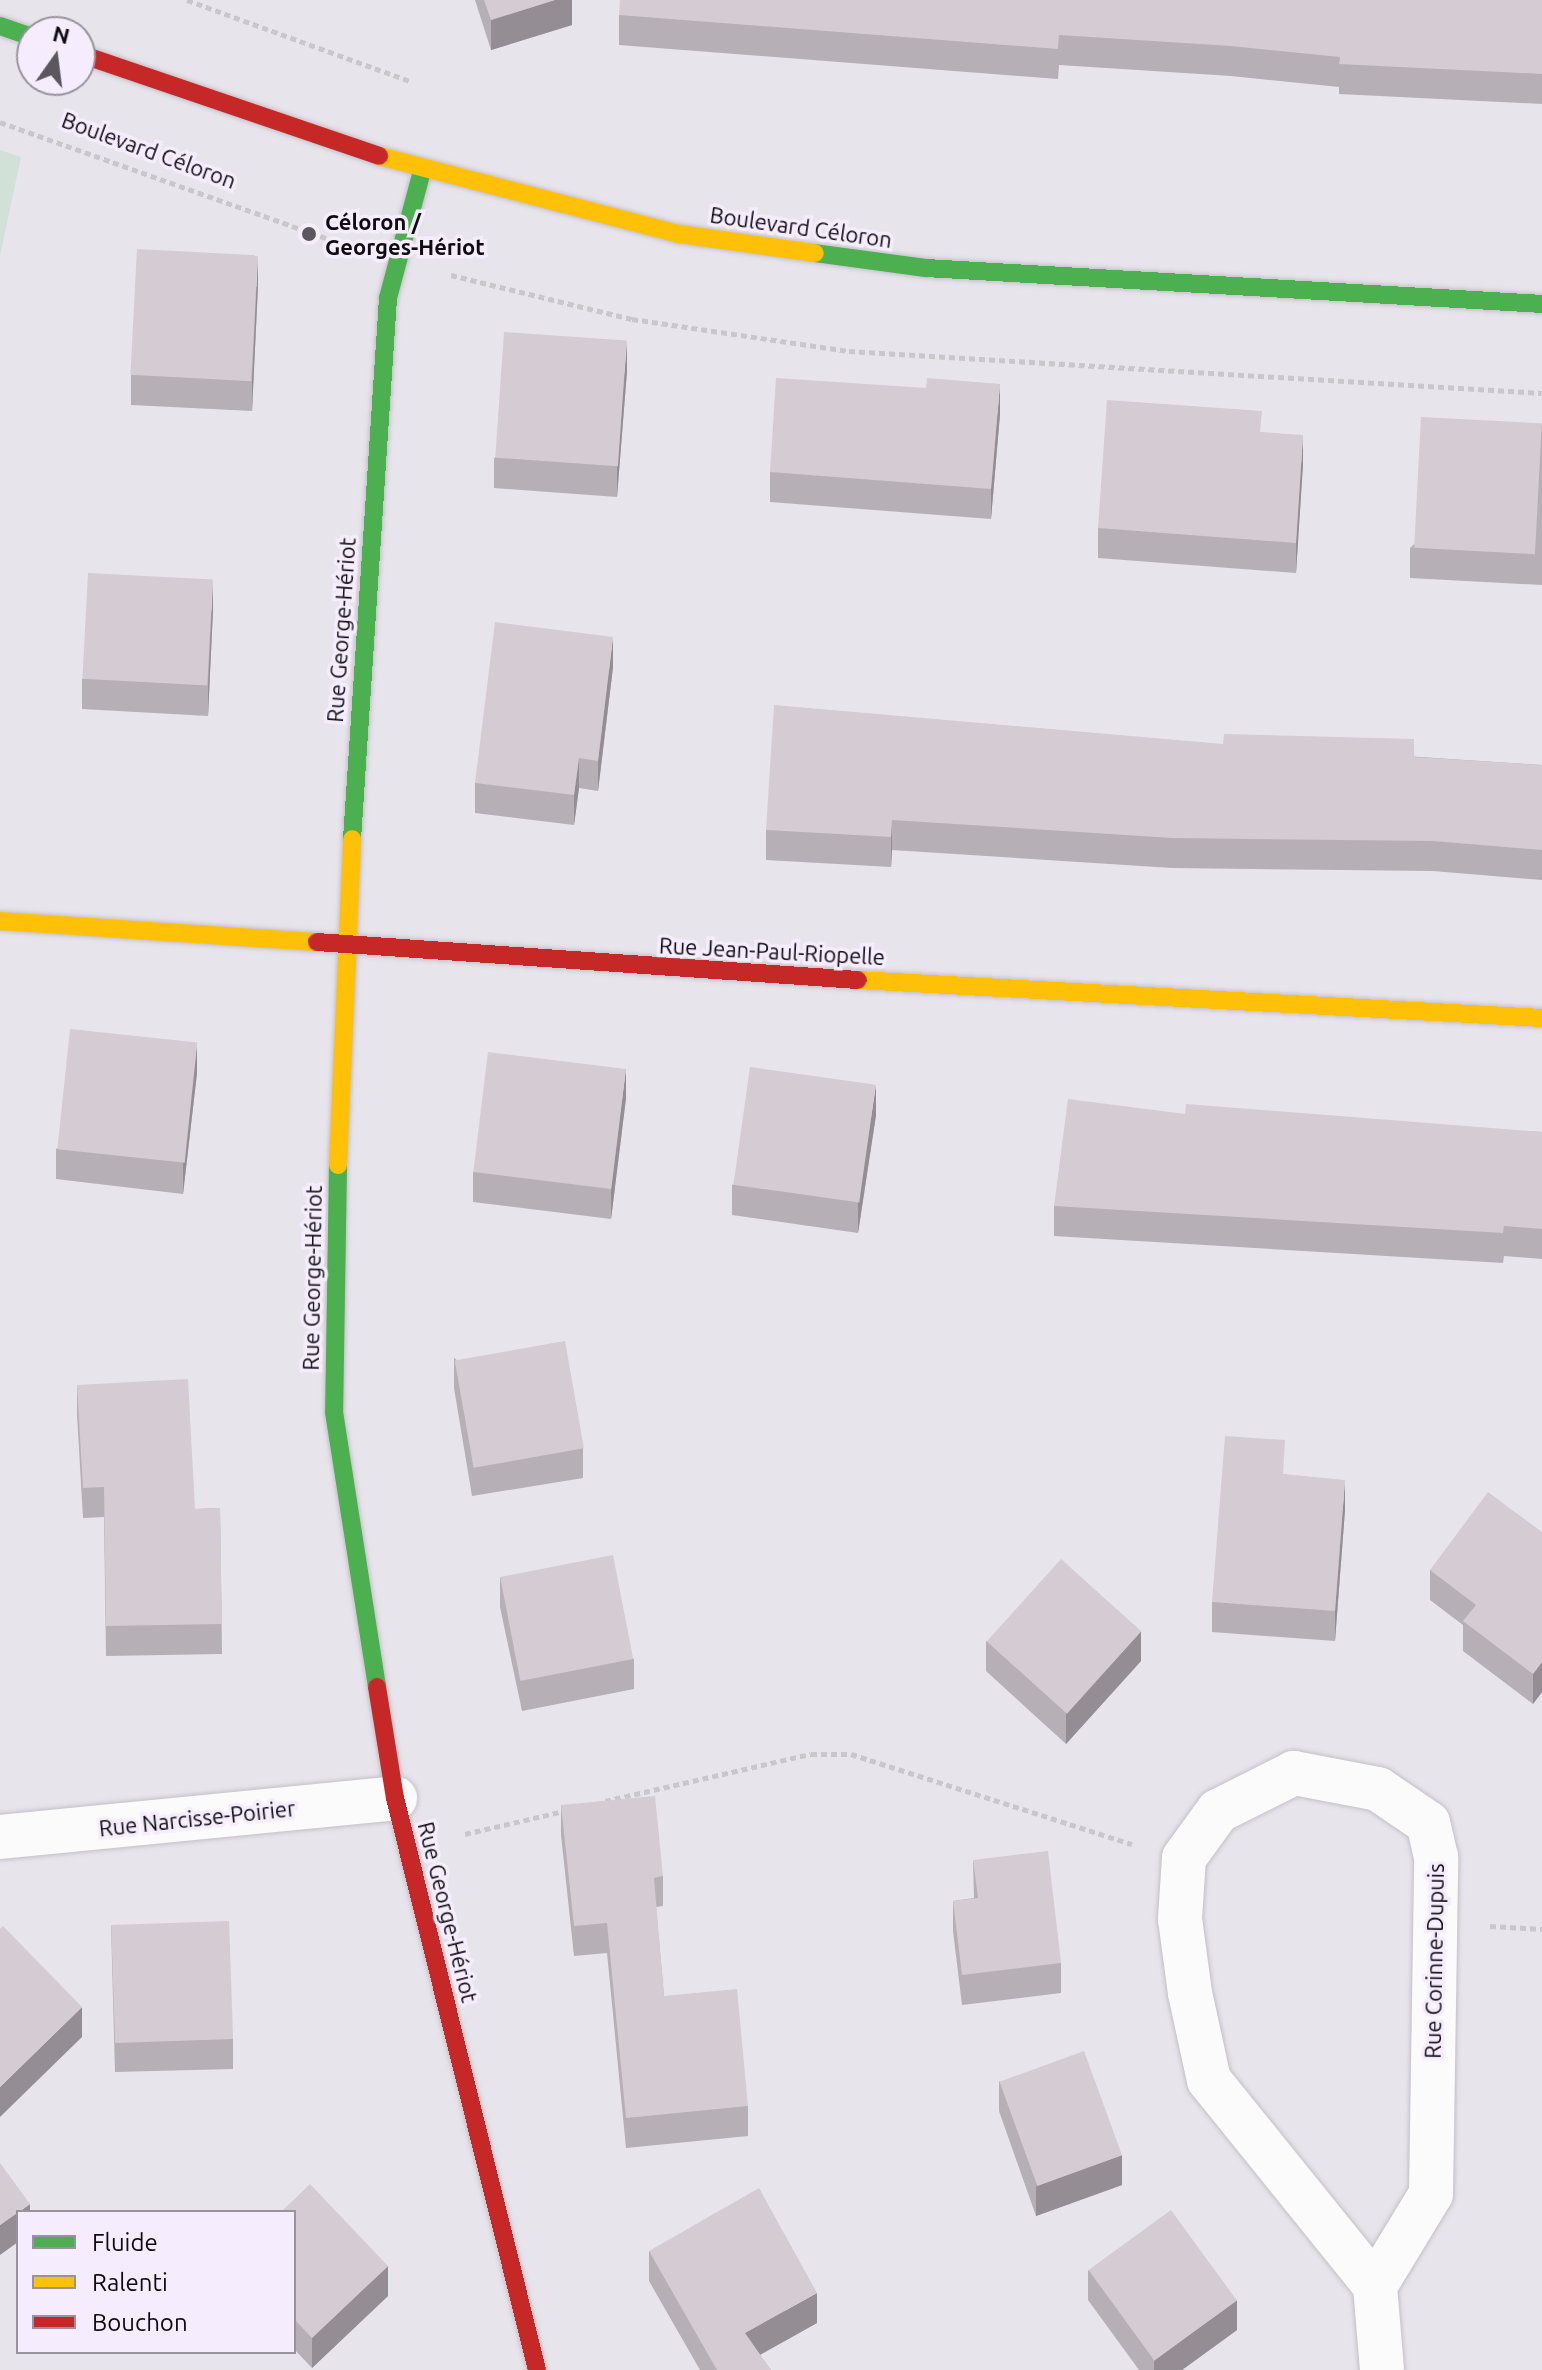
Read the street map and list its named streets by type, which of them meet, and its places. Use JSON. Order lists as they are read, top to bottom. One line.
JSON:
{"streets":{"street":["Boulevard Céloron","Rue George-Hériot","Rue Jean-Paul-Riopelle","Rue Narcisse-Poirier","Rue Corinne-Dupuis"]},"crossings":[["Boulevard Céloron","Rue George-Hériot"],["Rue George-Hériot","Rue Jean-Paul-Riopelle"],["Rue George-Hériot","Rue Narcisse-Poirier"]],"places":["Céloron / Georges-Hériot"],"legend":["Fluide","Ralenti","Bouchon"],"north":"top"}
